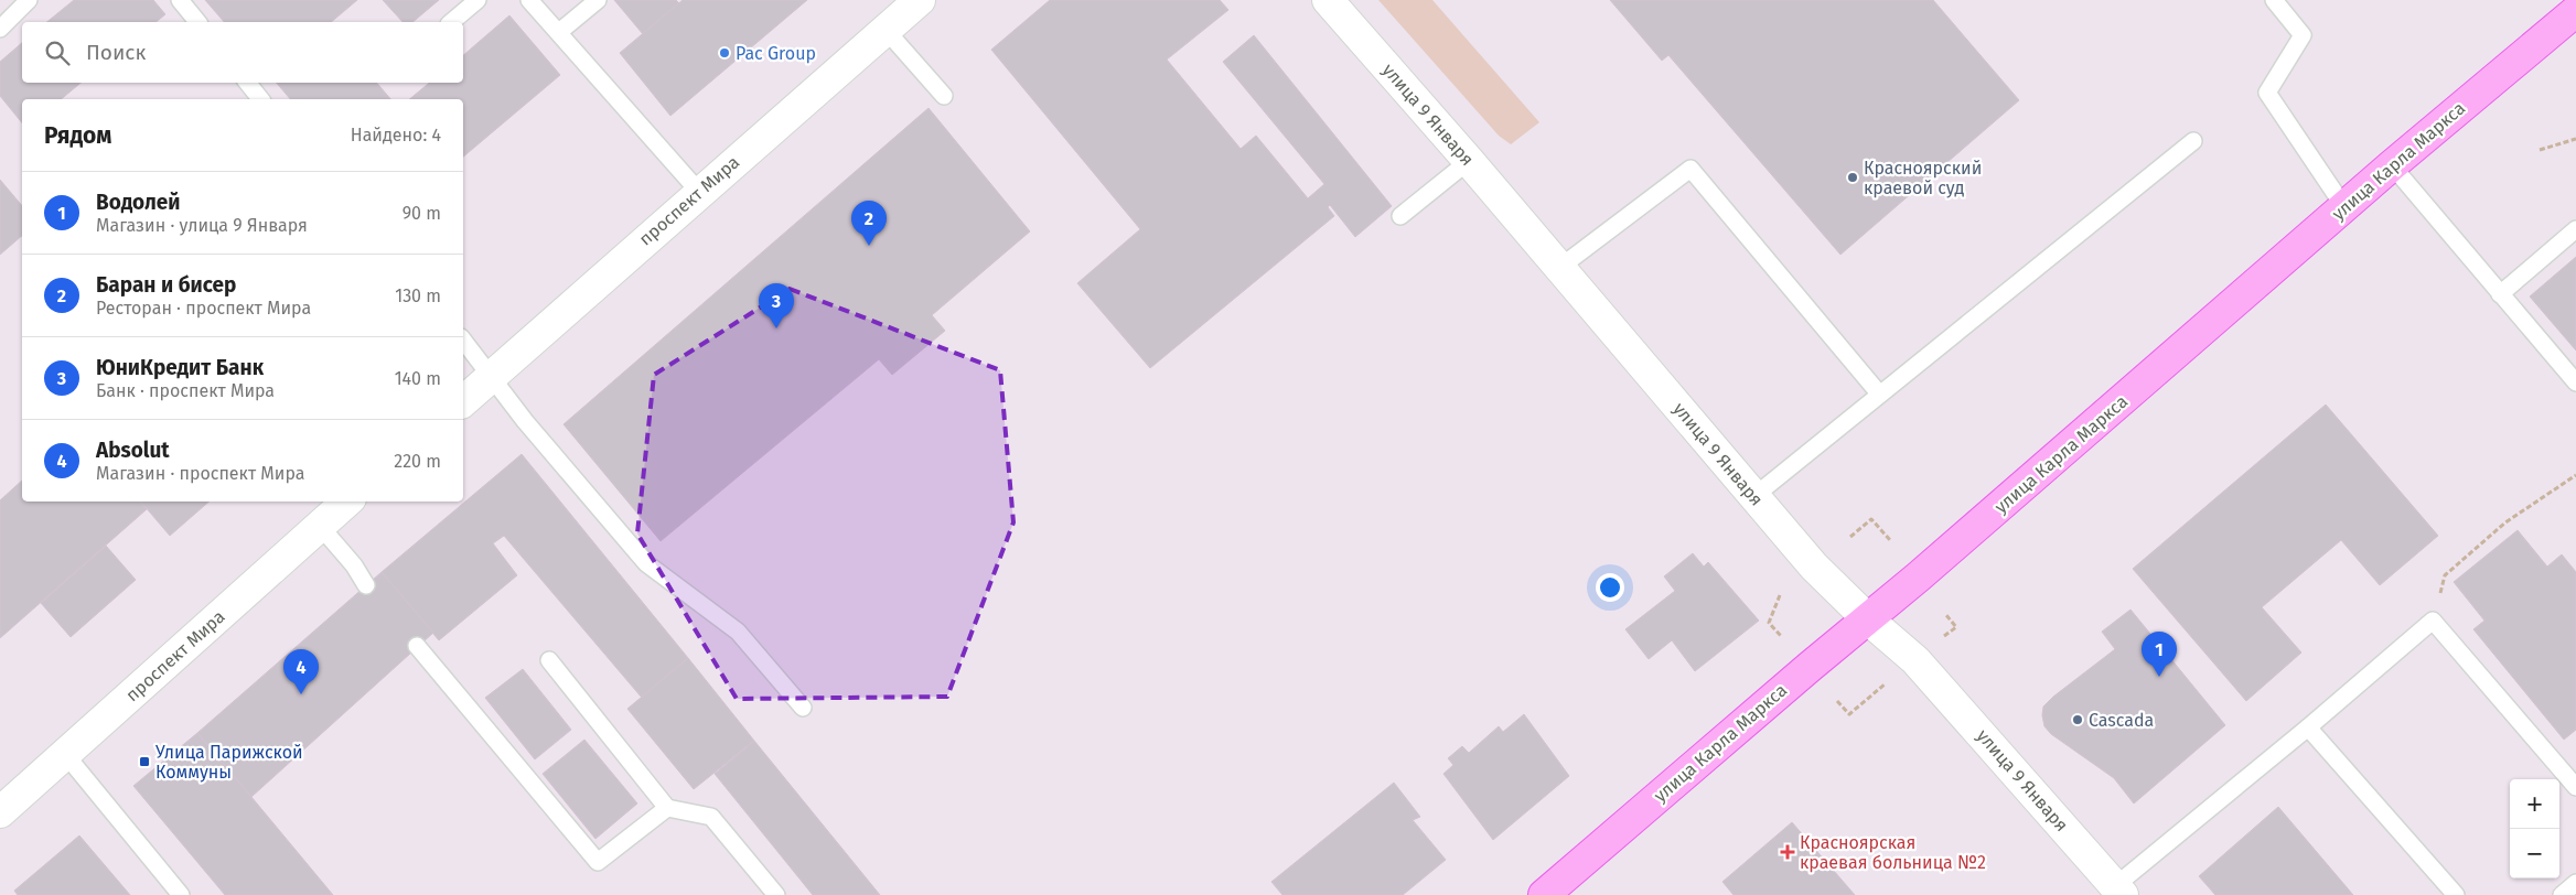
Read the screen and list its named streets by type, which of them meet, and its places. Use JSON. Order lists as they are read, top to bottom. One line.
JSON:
{"streets":{"main road":["улица Карла Маркса"],"street":["улица 9 Января","проспект Мира"]},"crossings":[["улица 9 Января","улица Карла Маркса"]],"places":{"other":["Pac Group","Красноярский краевой суд","Cascada"],"transit":["Улица Парижской Коммуны"],"health":["Красноярская краевая больница №2"]},"page":{"search":"Поиск","heading":["Рядом","Найдено: 4"],"list":[{"mark":"1","name":"Водолей","note":"Магазин · улица 9 Января","value":"90 m"},{"mark":"2","name":"Баран и бисер","note":"Ресторан · проспект Мира","value":"130 m"},{"mark":"3","name":"ЮниКредит Банк","note":"Банк · проспект Мира","value":"140 m"},{"mark":"4","name":"Absolut","note":"Магазин · проспект Мира","value":"220 m"}],"pins":["2","3","1","4"],"map_buttons":["+","−"]}}
